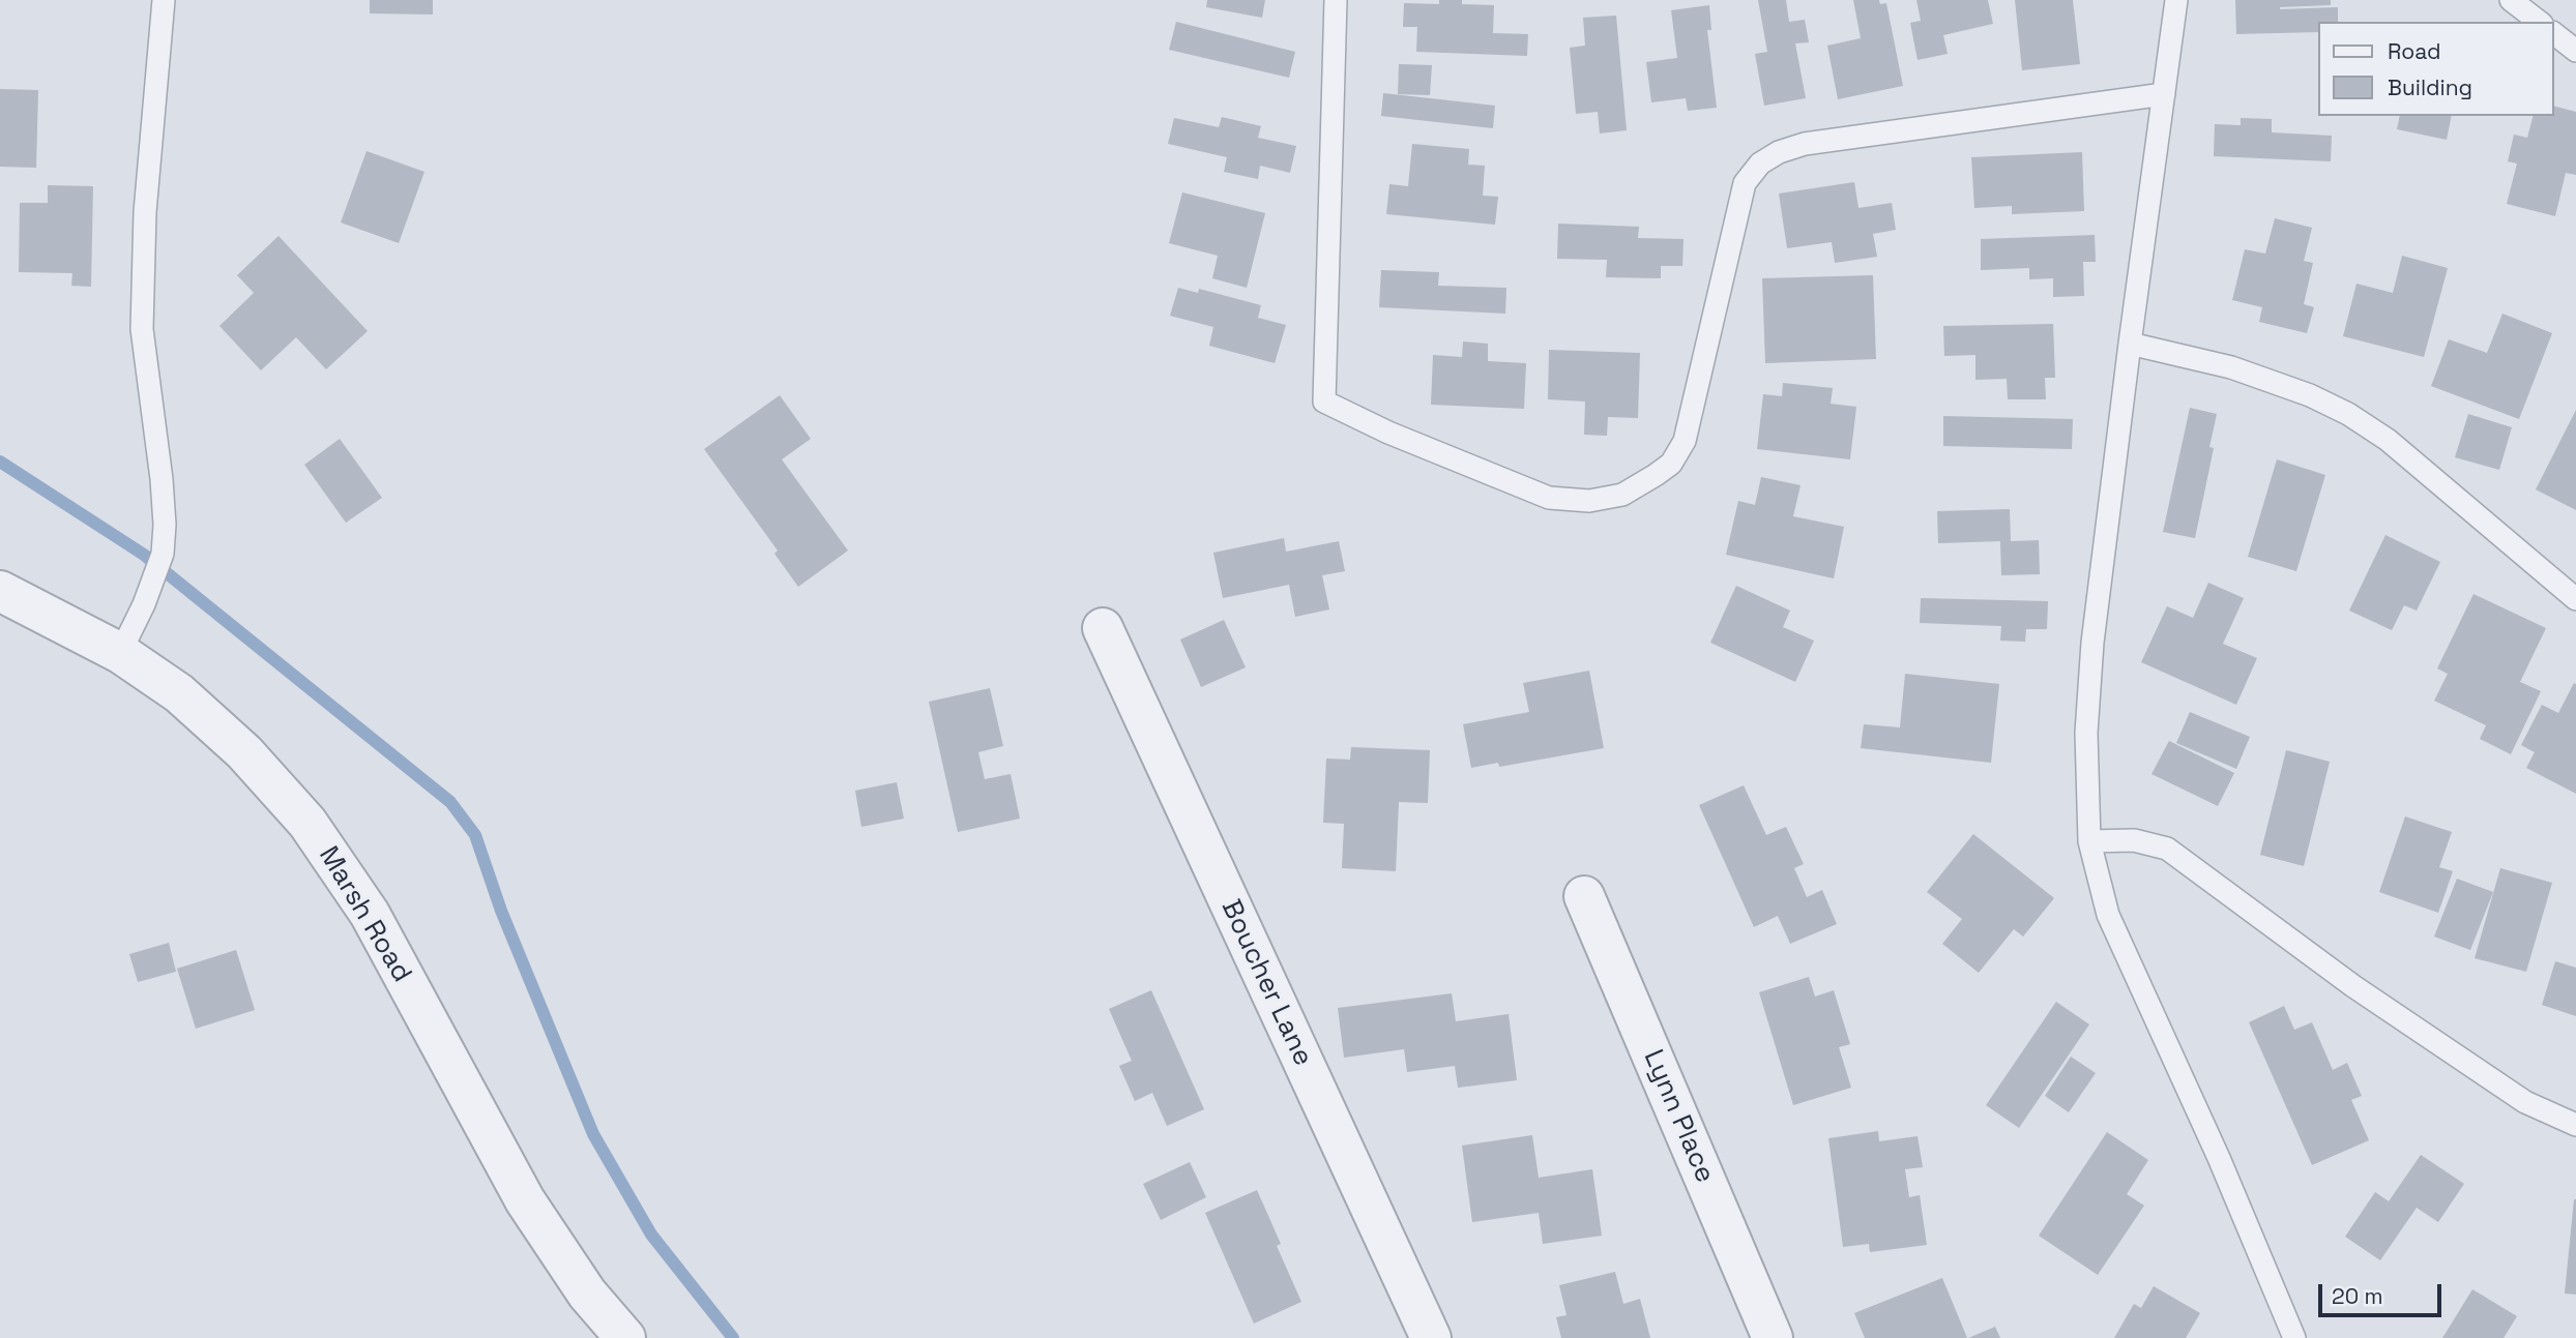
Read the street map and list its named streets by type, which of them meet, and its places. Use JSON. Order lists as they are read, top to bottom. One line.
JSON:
{"streets":{"street":["Marsh Road","Boucher Lane","Lynn Place"]},"legend":["Road","Building"],"scale_bar":"20 m"}
